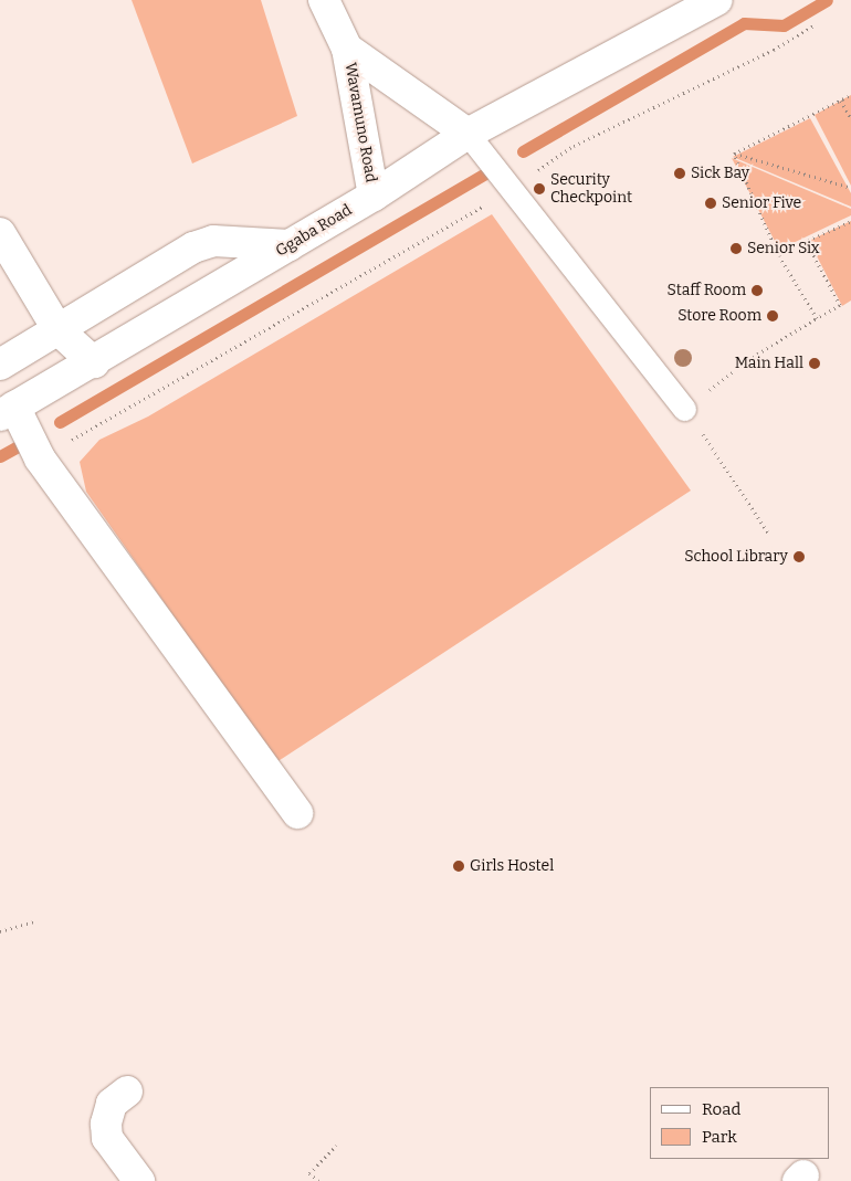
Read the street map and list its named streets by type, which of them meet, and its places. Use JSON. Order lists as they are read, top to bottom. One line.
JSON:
{"streets":{"street":["Wavamuno Road","Ggaba Road"]},"crossings":[["Wavamuno Road","Ggaba Road"]],"places":["Sick Bay","Security Checkpoint","Senior Five","Senior Six","Staff Room","Store Room","Main Hall","School Library","Girls Hostel"],"legend":["Road","Park"]}
